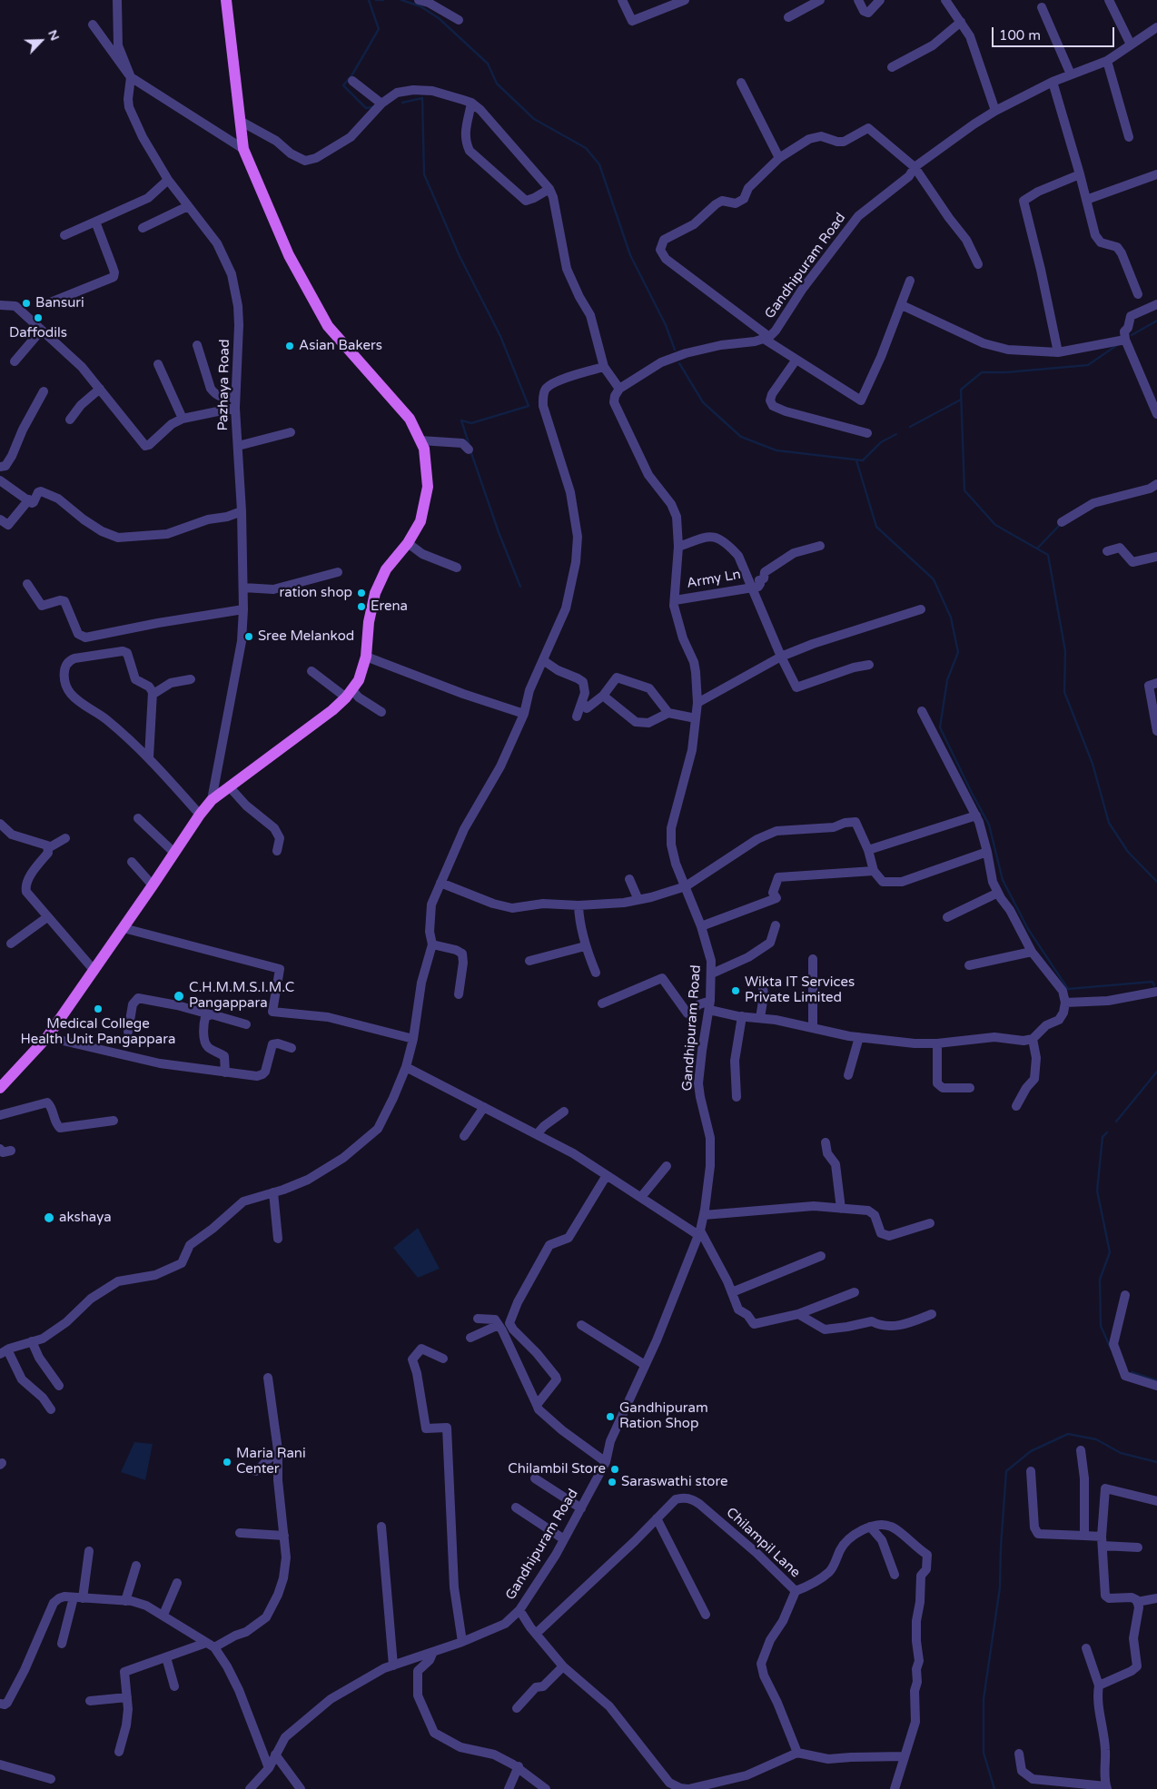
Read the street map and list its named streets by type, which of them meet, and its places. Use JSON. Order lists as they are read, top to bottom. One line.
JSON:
{"streets":{"street":["Gandhipuram Road","Pazhaya Road","Army Ln","Chilampil Lane"]},"crossings":[["Gandhipuram Road","Army Ln"]],"places":["Bansuri","Daffodils","Asian Bakers","ration shop","Erena","Sree Melankod","Wikta IT Services Private Limited","C.H.M.M.S.I.M.C Pangappara","Medical College Health Unit Pangappara","akshaya","Gandhipuram Ration Shop","Maria Rani Center","Chilambil Store","Saraswathi store"],"scale_bar":"100 m","north":"top right"}
